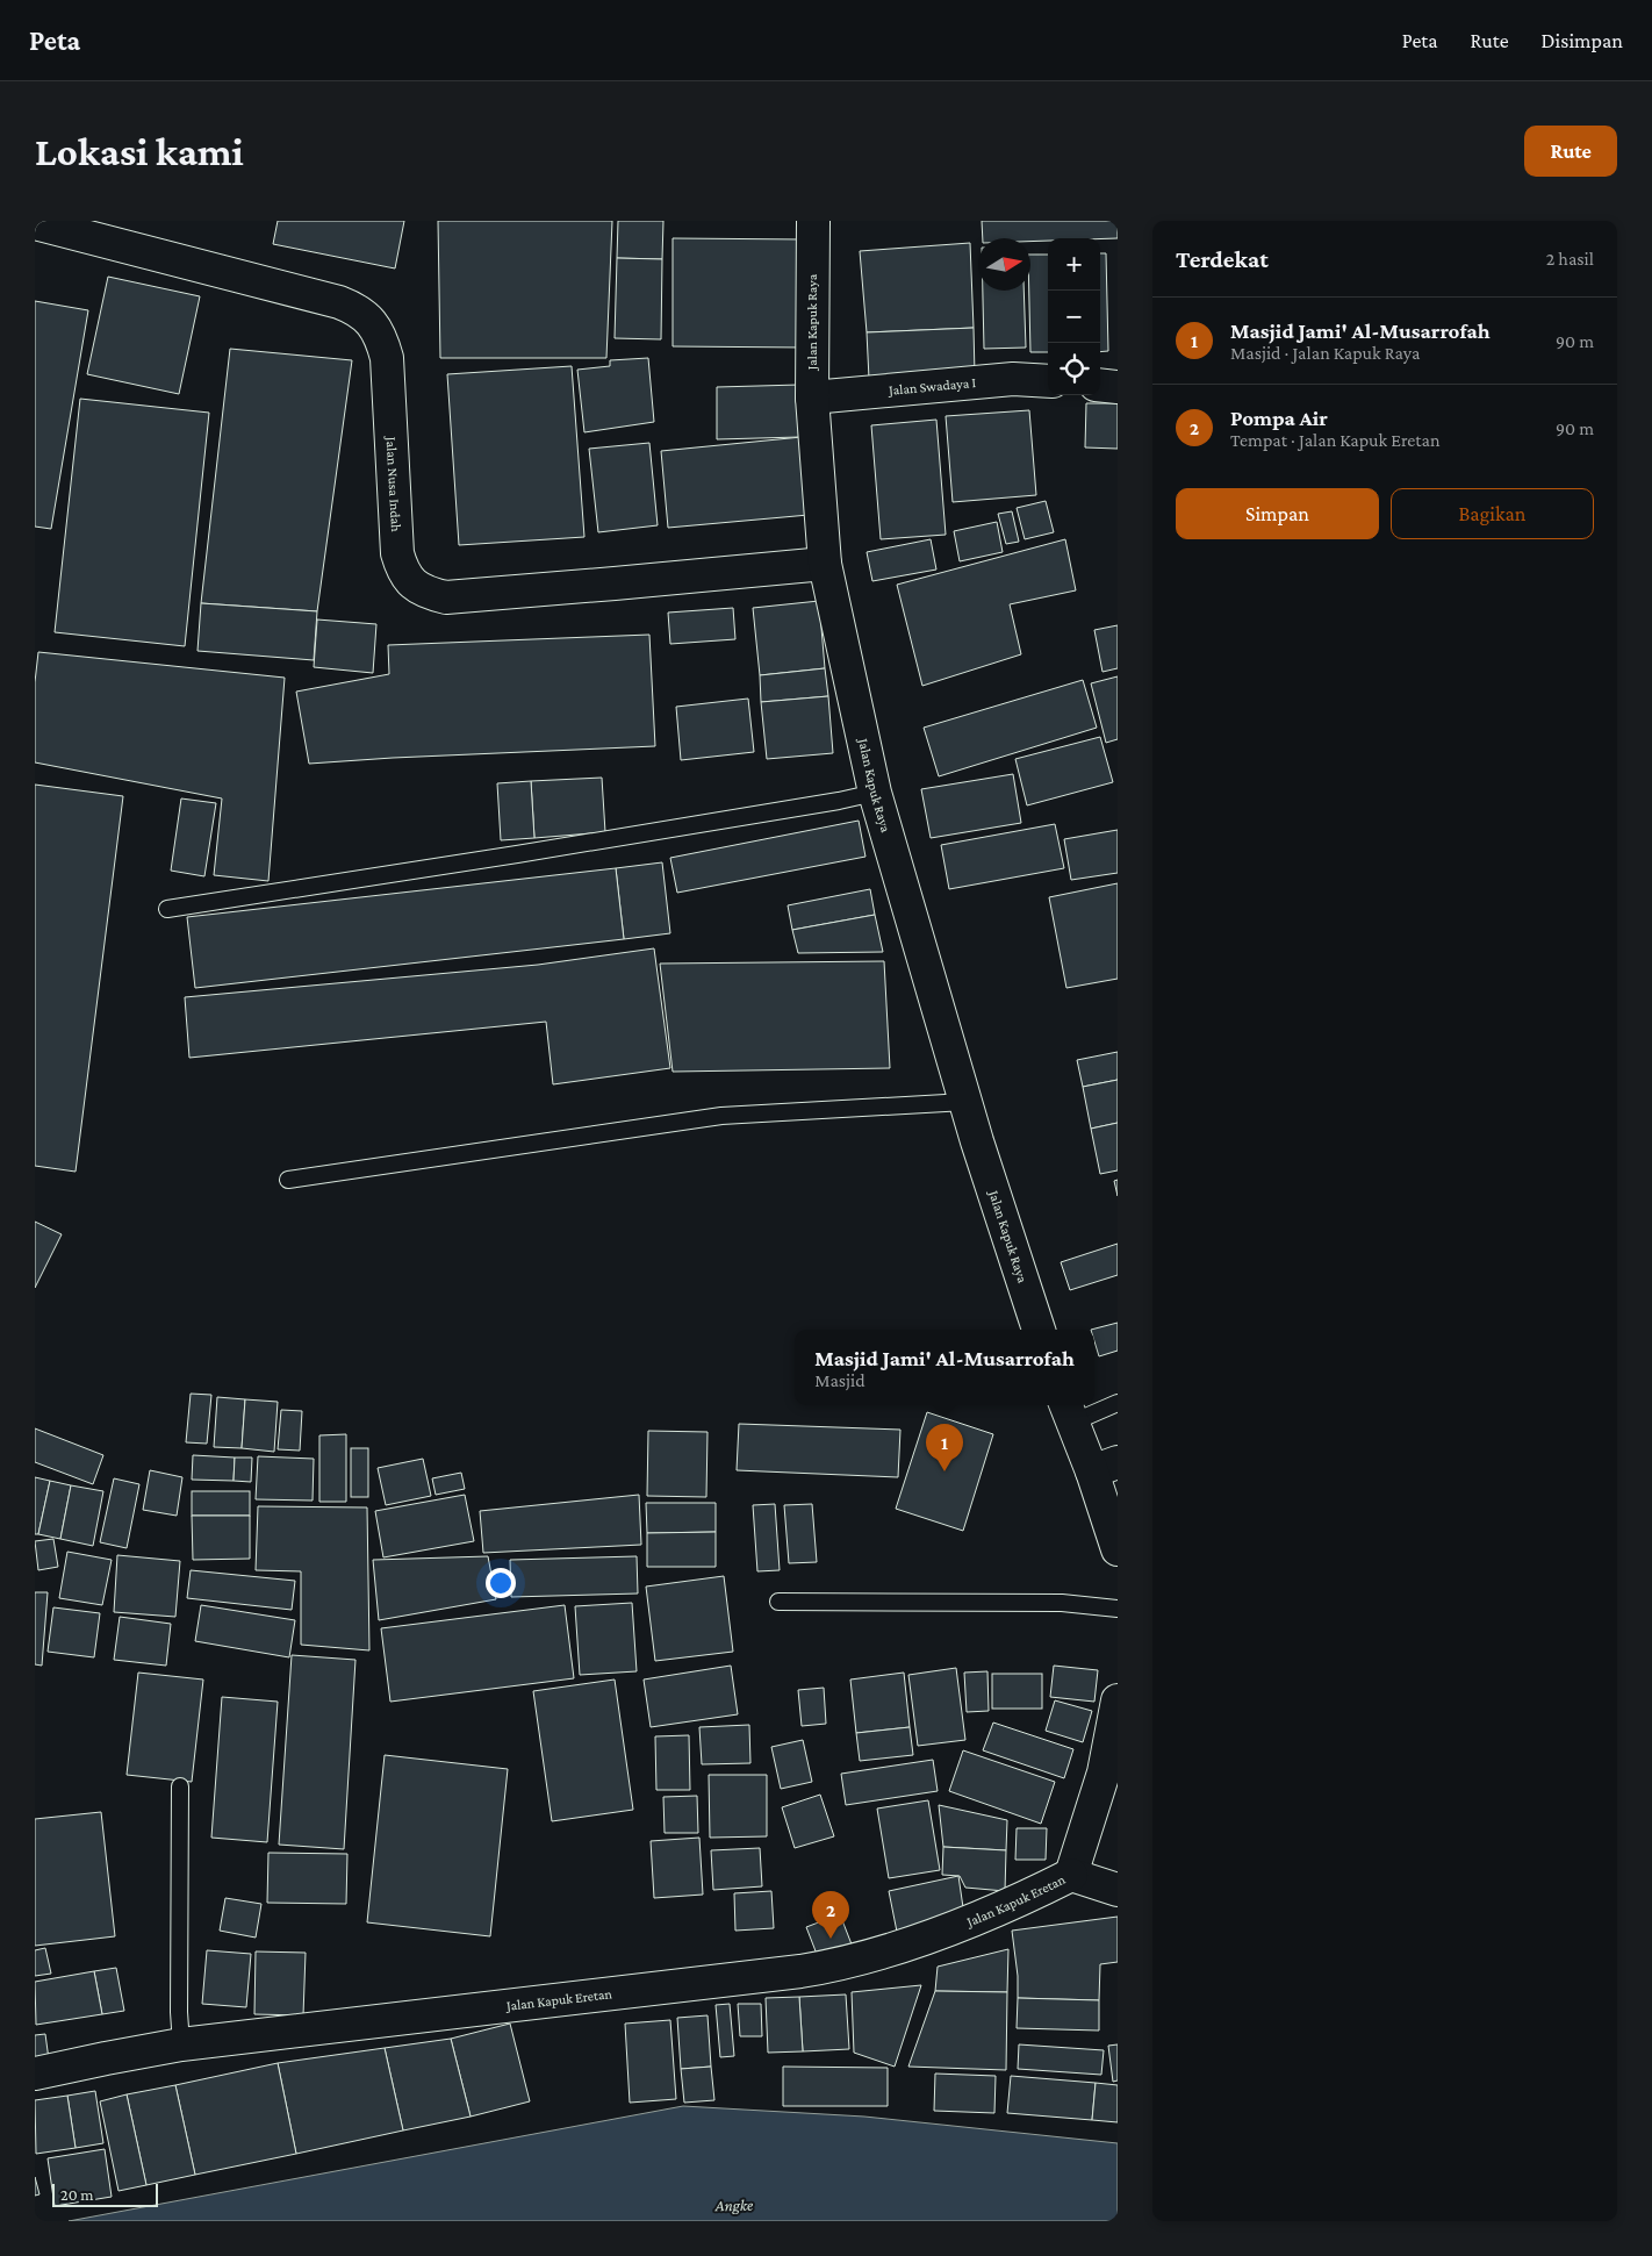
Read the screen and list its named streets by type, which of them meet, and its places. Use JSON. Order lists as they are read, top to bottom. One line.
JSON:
{"streets":{"street":["Jalan Kapuk Raya","Jalan Swadaya I","Jalan Nusa Indah","Jalan Kapuk Eretan"]},"crossings":[["Jalan Kapuk Raya","Jalan Swadaya I"],["Jalan Kapuk Raya","Jalan Nusa Indah"]],"water":["Angke"],"scale_bar":"20 m","north":"right","page":{"header":"Peta","nav":["Peta","Rute","Disimpan"],"buttons":["Rute",["Simpan","Bagikan"]],"title":"Lokasi kami","heading":["Terdekat","2 hasil"],"map_buttons":["+","−"],"list":[{"mark":"1","name":"Masjid Jami' Al-Musarrofah","note":"Masjid · Jalan Kapuk Raya","value":"90 m"},{"mark":"2","name":"Pompa Air","note":"Tempat · Jalan Kapuk Eretan","value":"90 m"}],"popup":["Masjid Jami' Al-Musarrofah","Masjid"],"pins":["1","2"],"scale":"20 m"}}
